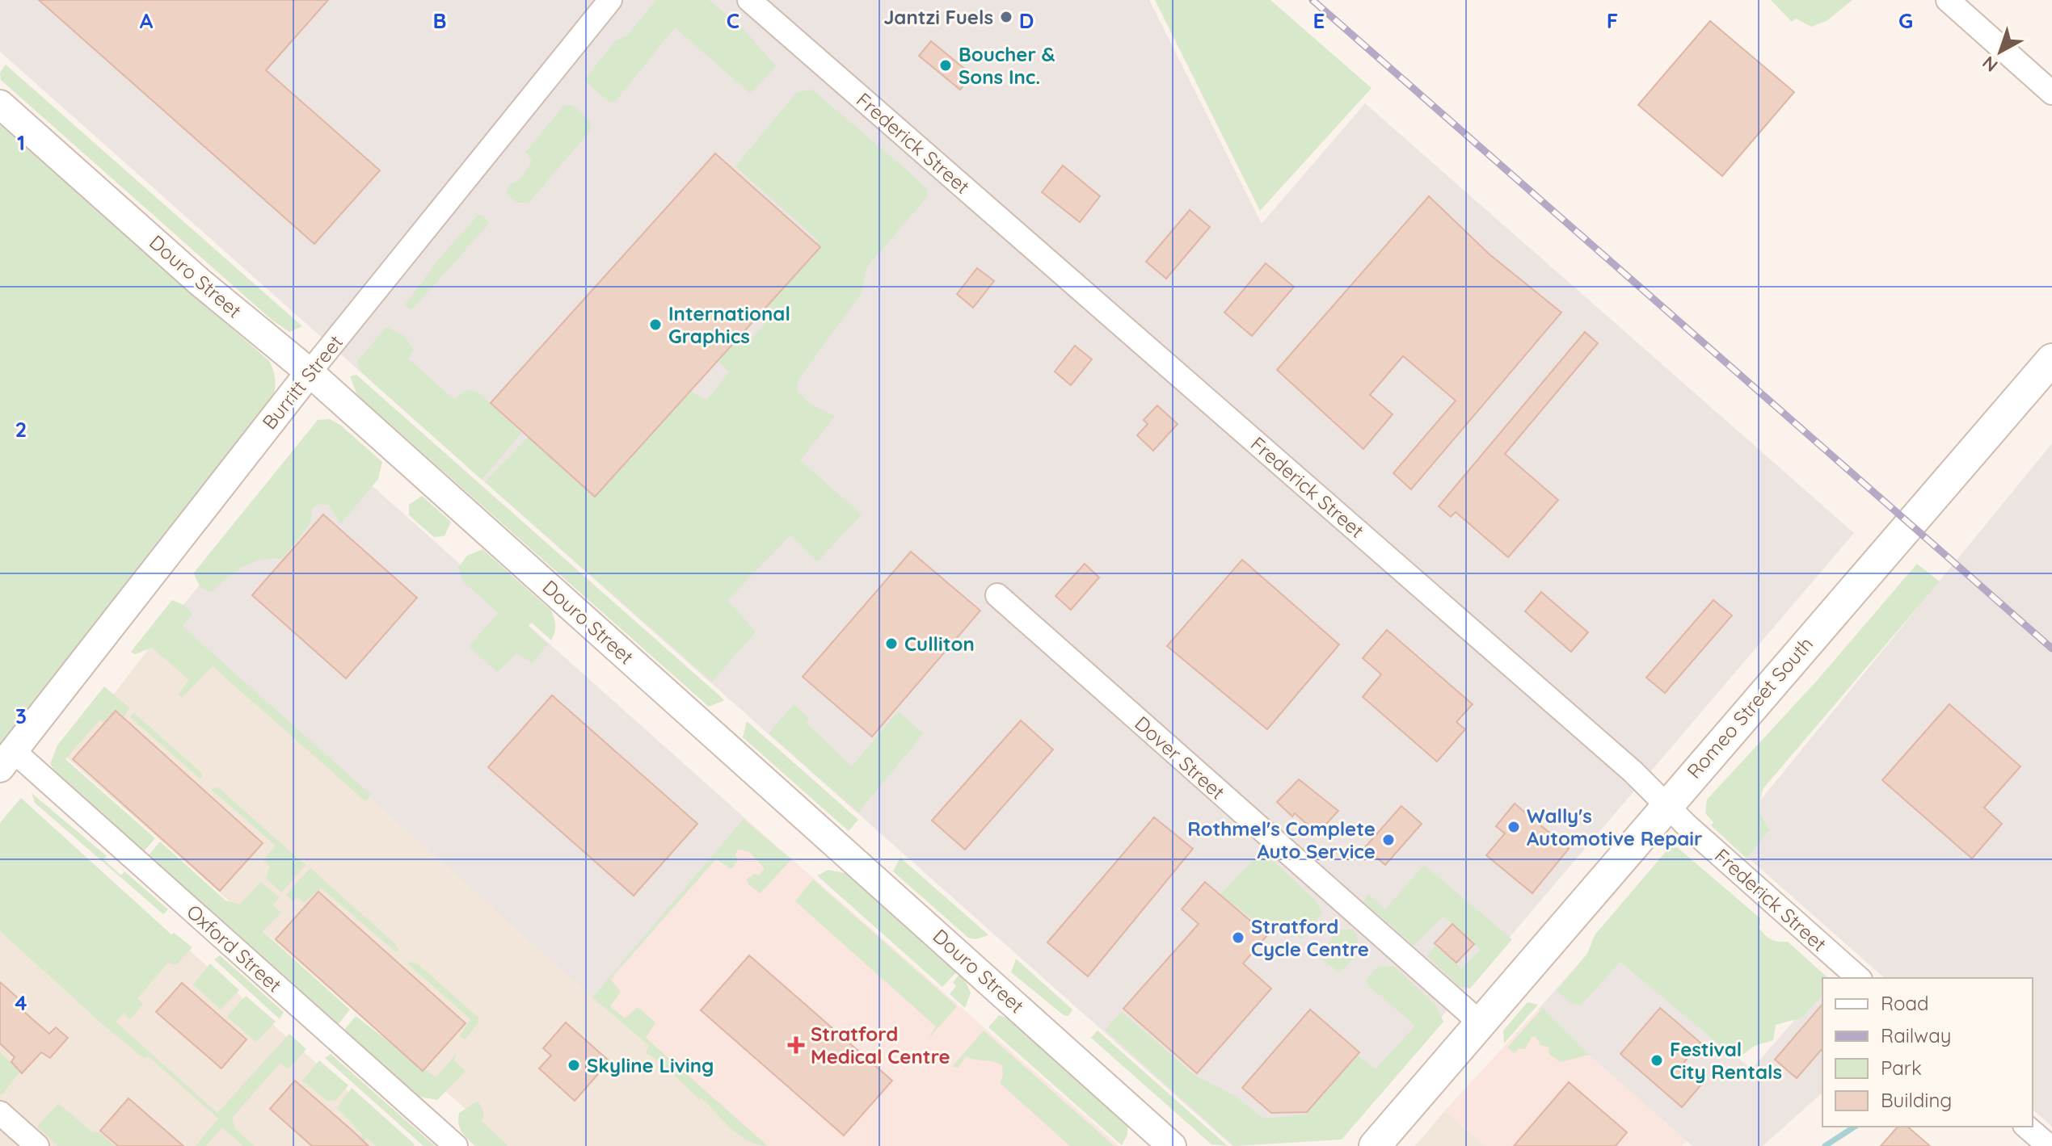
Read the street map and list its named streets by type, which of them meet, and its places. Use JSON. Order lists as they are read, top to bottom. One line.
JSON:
{"streets":{"main road":["Romeo Street South"],"street":["Frederick Street","Douro Street","Burritt Street","Dover Street","Oxford Street"]},"crossings":[["Frederick Street","Romeo Street South"],["Douro Street","Burritt Street"],["Burritt Street","Oxford Street"],["Romeo Street South","Dover Street"]],"places":{"other":["Jantzi Fuels","Boucher & Sons Inc.","International Graphics","Culliton","Wally's Automotive Repair","Rothmel's Complete Auto Service","Stratford Cycle Centre","Festival City Rentals","Skyline Living"],"health":["Stratford Medical Centre"]},"legend":["Road","Railway","Park","Building"],"north":"bottom left","grid":{"columns":["A","B","C","D","E","F","G"],"rows":["1","2","3","4"]}}
